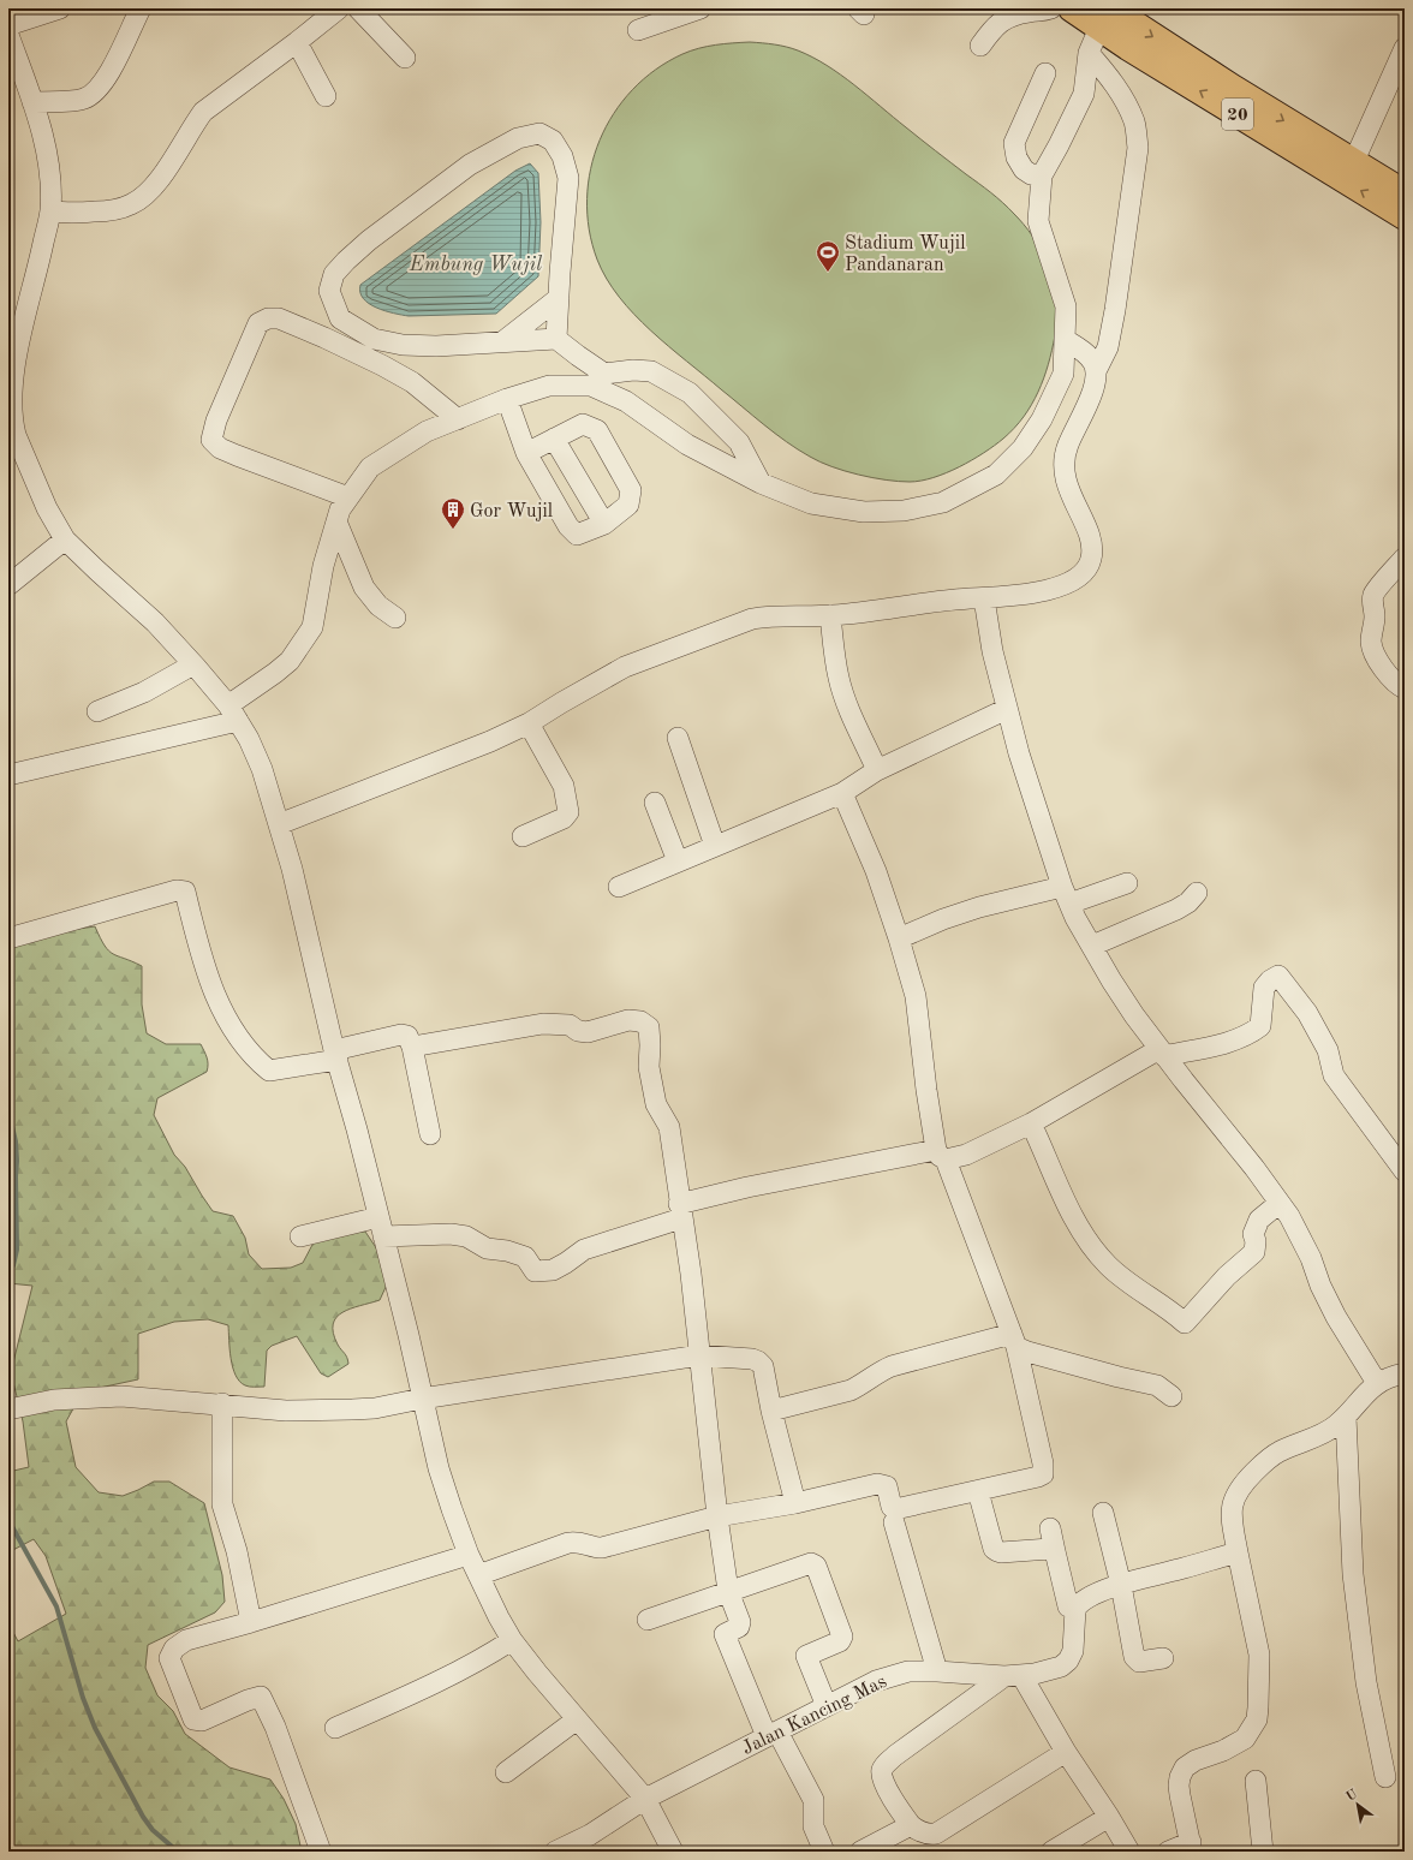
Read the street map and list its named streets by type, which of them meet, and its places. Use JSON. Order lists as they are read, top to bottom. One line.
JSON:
{"streets":{"highway":["20"],"street":["Jalan Kancing Mas"]},"water":["Embung Wujil"],"places":{"sports":["Stadium Wujil Pandanaran"],"building":["Gor Wujil"]},"north":"top left"}
